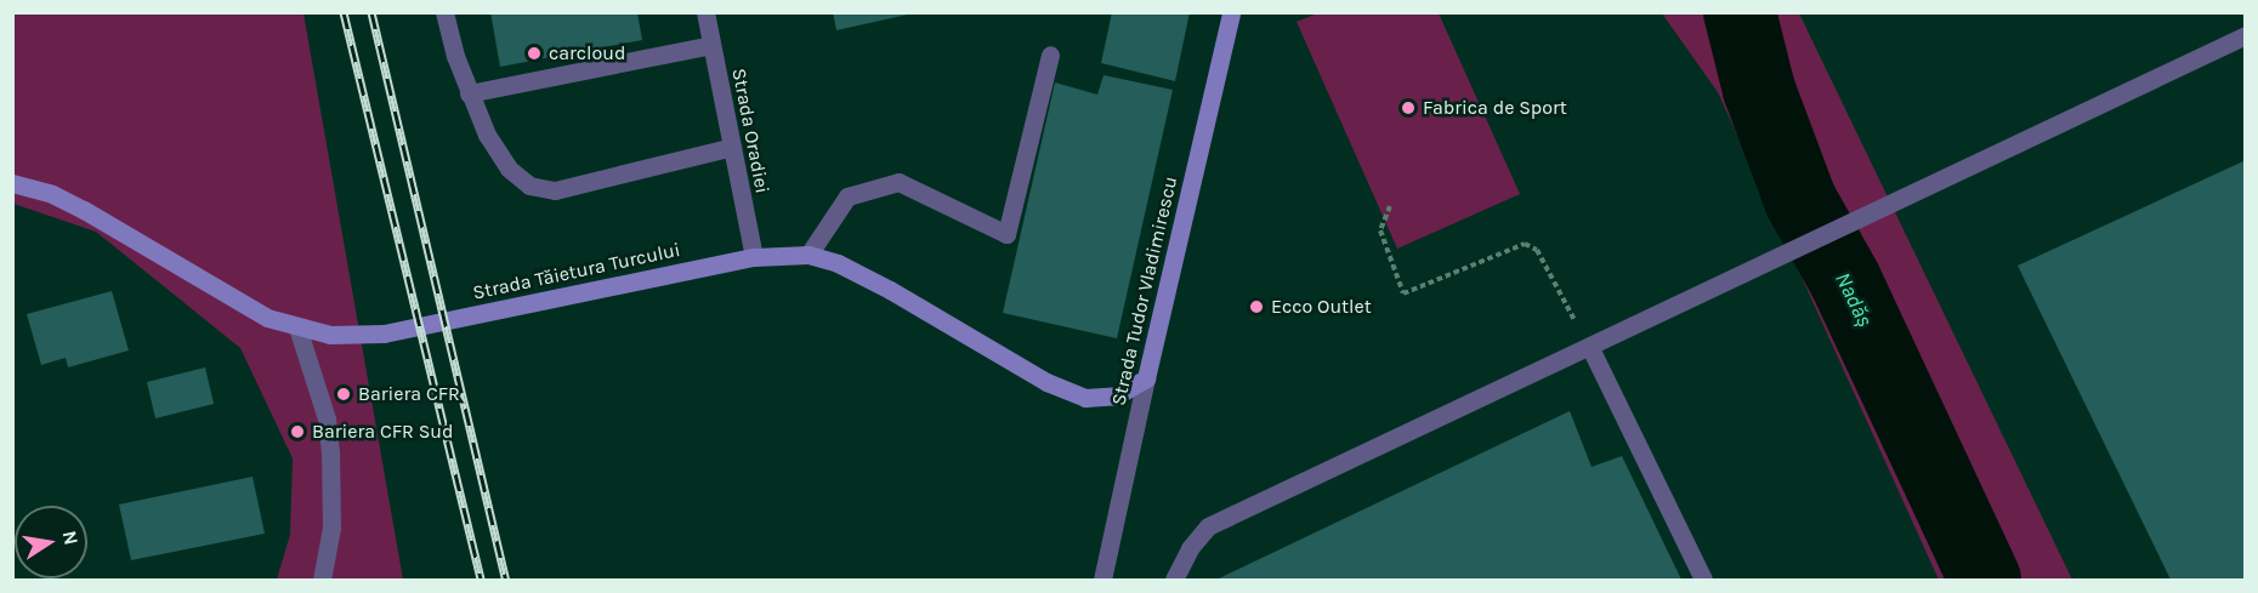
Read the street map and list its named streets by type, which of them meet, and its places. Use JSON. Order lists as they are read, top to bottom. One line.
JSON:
{"streets":{"main road":["Strada Tăietura Turcului","Strada Tudor Vladimirescu"],"street":["Strada Oradiei"]},"crossings":[["Strada Oradiei","Strada Tăietura Turcului"],["Strada Tăietura Turcului","Strada Tudor Vladimirescu"]],"water":["Nadăș"],"places":["carcloud","Fabrica de Sport","Ecco Outlet","Bariera CFR","Bariera CFR Sud"],"north":"right"}
